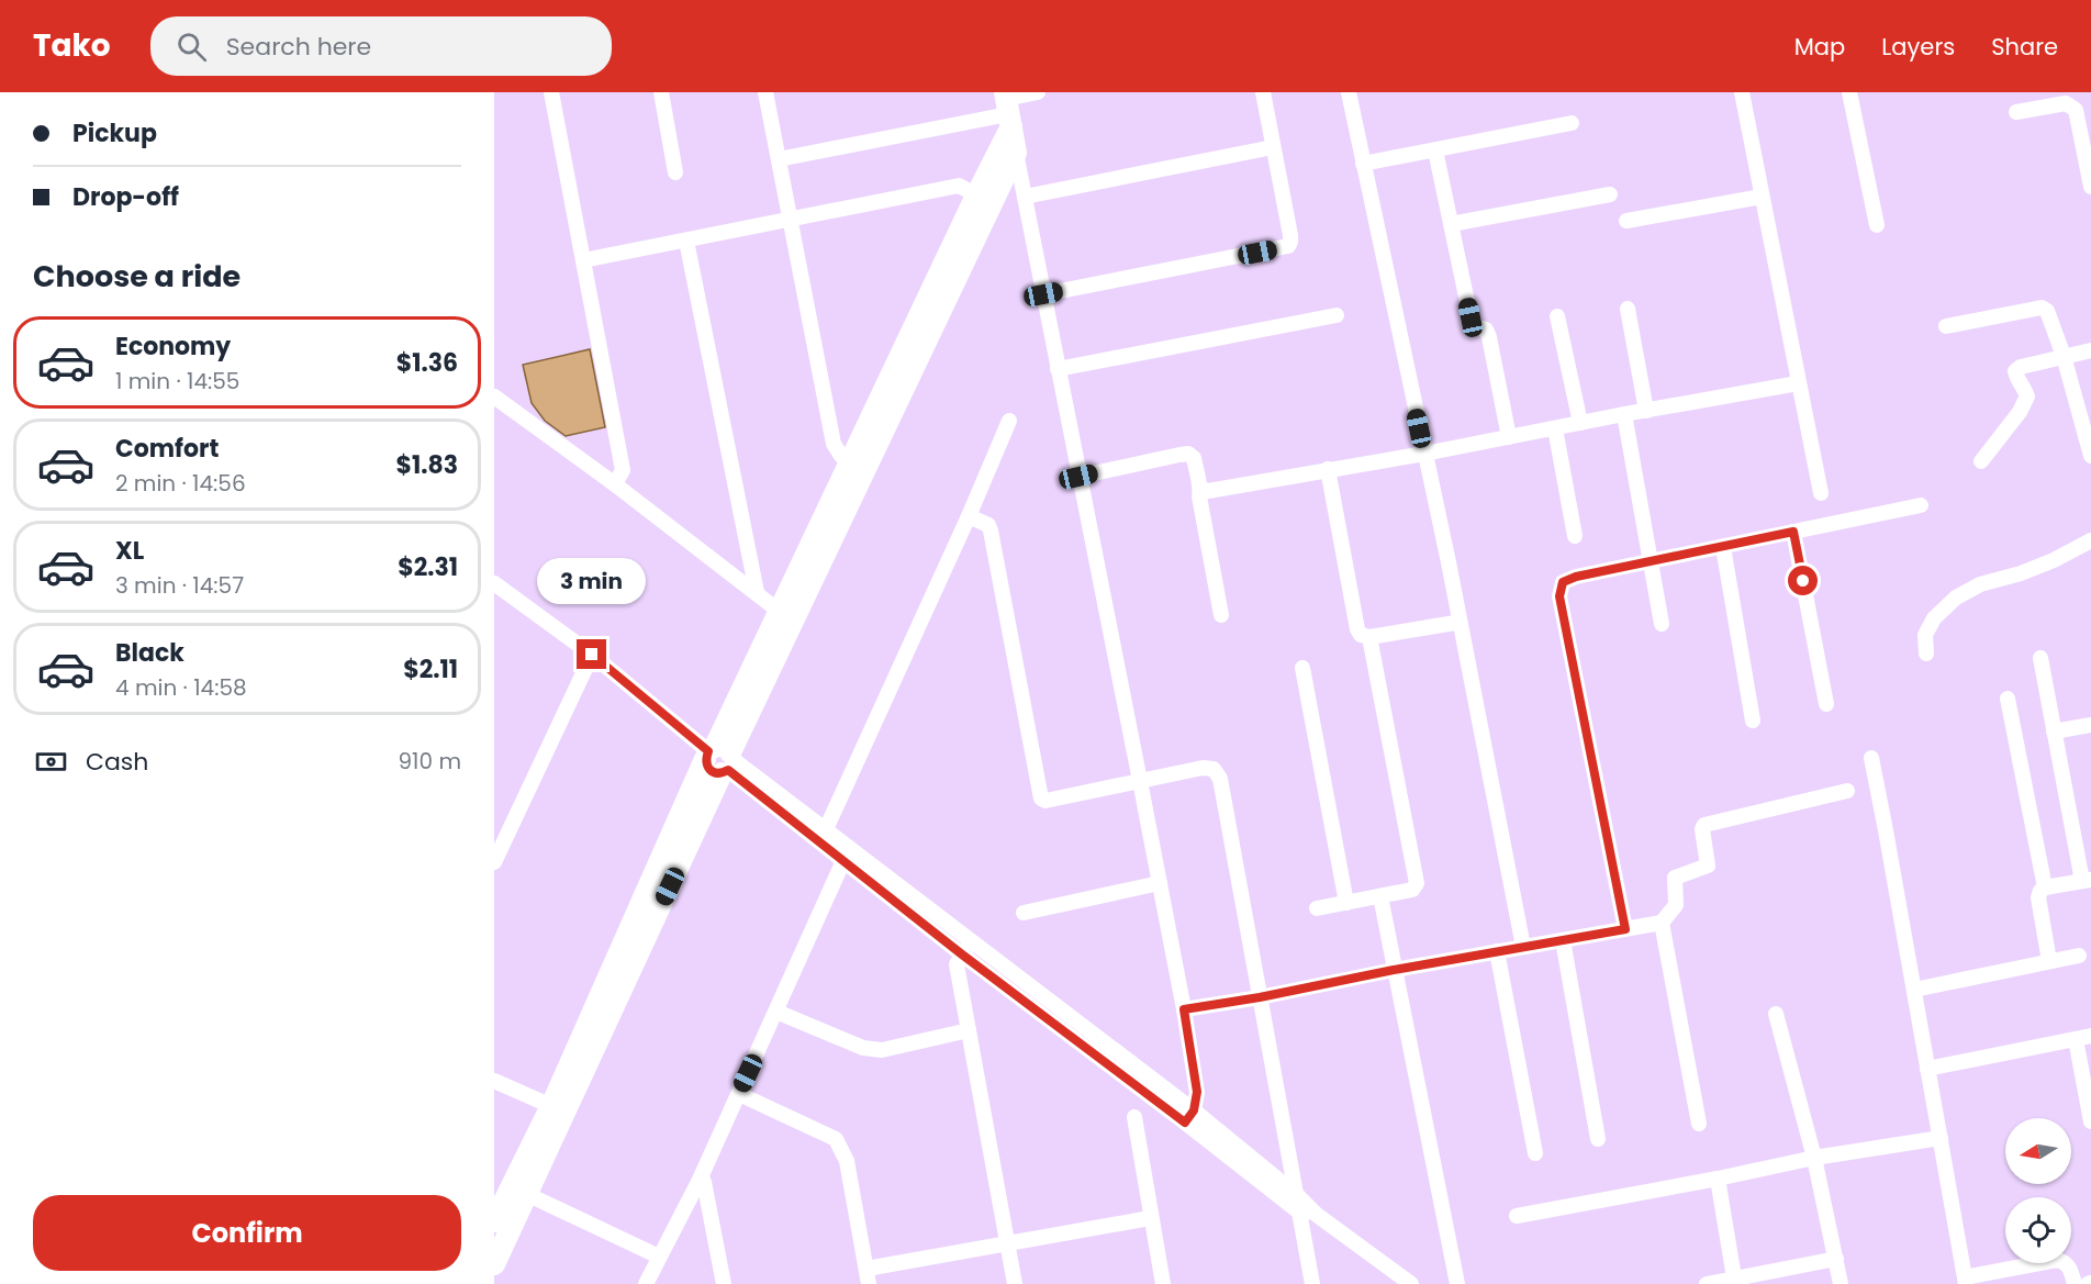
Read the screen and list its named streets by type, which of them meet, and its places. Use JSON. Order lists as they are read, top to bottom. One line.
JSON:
{"north":"left","page":{"header":"Tako","search":"Search here","nav":["Map","Layers","Share"],"banner":["Pickup","Drop-off"],"heading":"Choose a ride","list":[{"name":"Economy","note":"1 min · 14:55","value":"$1.36"},{"name":"Comfort","note":"2 min · 14:56","value":"$1.83"},{"name":"XL","note":"3 min · 14:57","value":"$2.31"},{"name":"Black","note":"4 min · 14:58","value":"$2.11"}],"bubble":"3 min","pay":["Cash","910 m"],"buttons":"Confirm"}}
